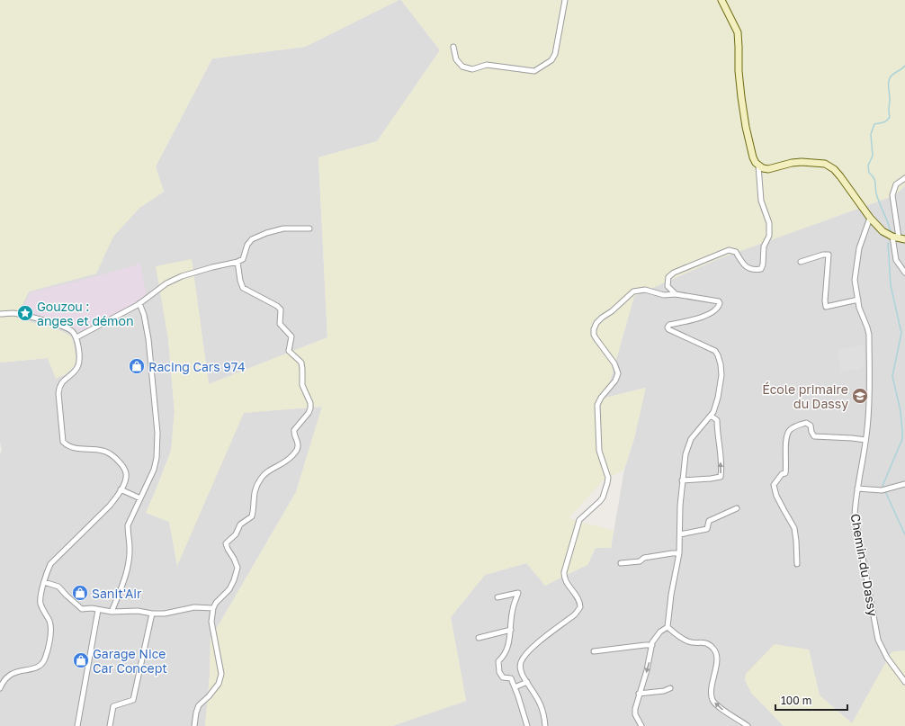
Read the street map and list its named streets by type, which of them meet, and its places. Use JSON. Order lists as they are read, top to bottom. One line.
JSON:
{"streets":{"street":["Chemin du Dassy"]},"places":{"place":["Gouzou : anges et démon"],"shop":["Racing Cars 974","Sanit'Air","Garage Nice Car Concept"],"school or university":["École primaire du Dassy"]},"scale_bar":"100 m"}
